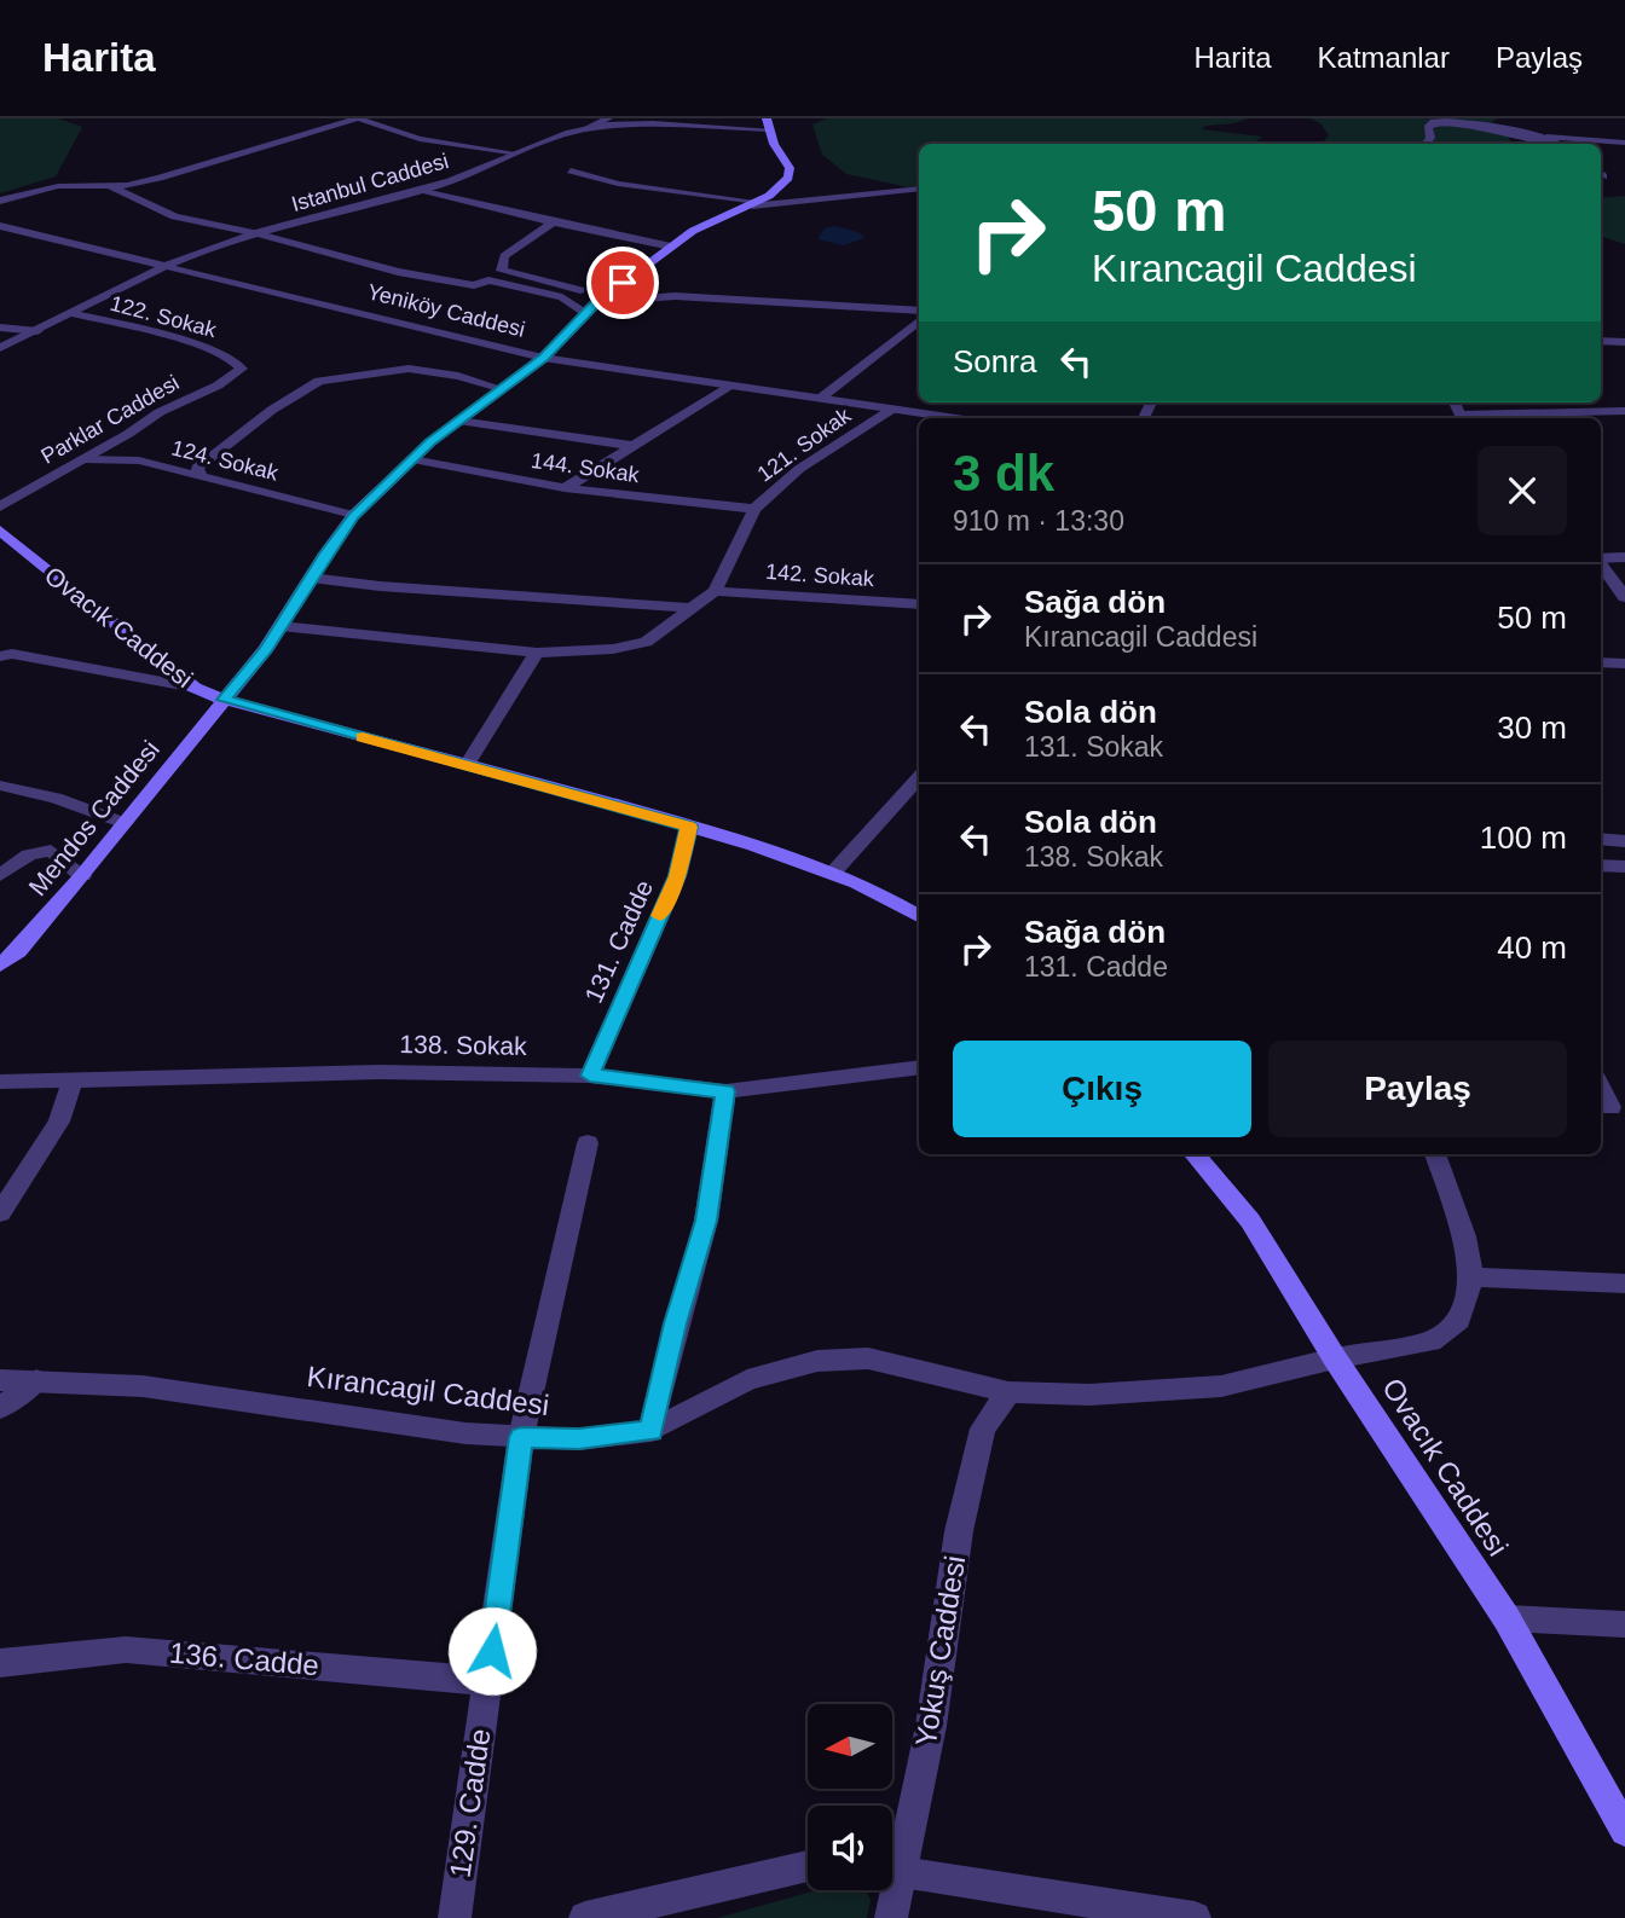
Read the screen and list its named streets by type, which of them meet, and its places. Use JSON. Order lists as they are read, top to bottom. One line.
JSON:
{"streets":{"main road":["Ovacık Caddesi","Mendos Caddesi"],"street":["Istanbul Caddesi","Yeniköy Caddesi","122. Sokak","Parklar Caddesi","121. Sokak","124. Sokak","144. Sokak","142. Sokak","131. Cadde","138. Sokak","Kırancagil Caddesi","Yokuş Caddesi","136. Cadde","129. Cadde"]},"crossings":[["Istanbul Caddesi","Yeniköy Caddesi"],["Istanbul Caddesi","122. Sokak"],["Istanbul Caddesi","Mendos Caddesi"],["Yeniköy Caddesi","121. Sokak"],["Yeniköy Caddesi","Mendos Caddesi"],["122. Sokak","Parklar Caddesi"],["Parklar Caddesi","124. Sokak"],["121. Sokak","144. Sokak"],["121. Sokak","142. Sokak"],["121. Sokak","Mendos Caddesi"],["124. Sokak","Mendos Caddesi"],["144. Sokak","Mendos Caddesi"],["Ovacık Caddesi","Mendos Caddesi"],["Ovacık Caddesi","131. Cadde"],["Ovacık Caddesi","Kırancagil Caddesi"],["131. Cadde","138. Sokak"],["Kırancagil Caddesi","Yokuş Caddesi"],["Kırancagil Caddesi","129. Cadde"],["136. Cadde","129. Cadde"]],"north":"left","page":{"header":"Harita","nav":["Harita","Katmanlar","Paylaş"],"turn":["50 m","Kırancagil Caddesi"],"then":"Sonra","heading":["3 dk","910 m · 13:30"],"list":[{"name":"Sağa dön","note":"Kırancagil Caddesi","value":"50 m"},{"name":"Sola dön","note":"131. Sokak","value":"30 m"},{"name":"Sola dön","note":"138. Sokak","value":"100 m"},{"name":"Sağa dön","note":"131. Cadde","value":"40 m"}],"buttons":["Çıkış","Paylaş"]}}
